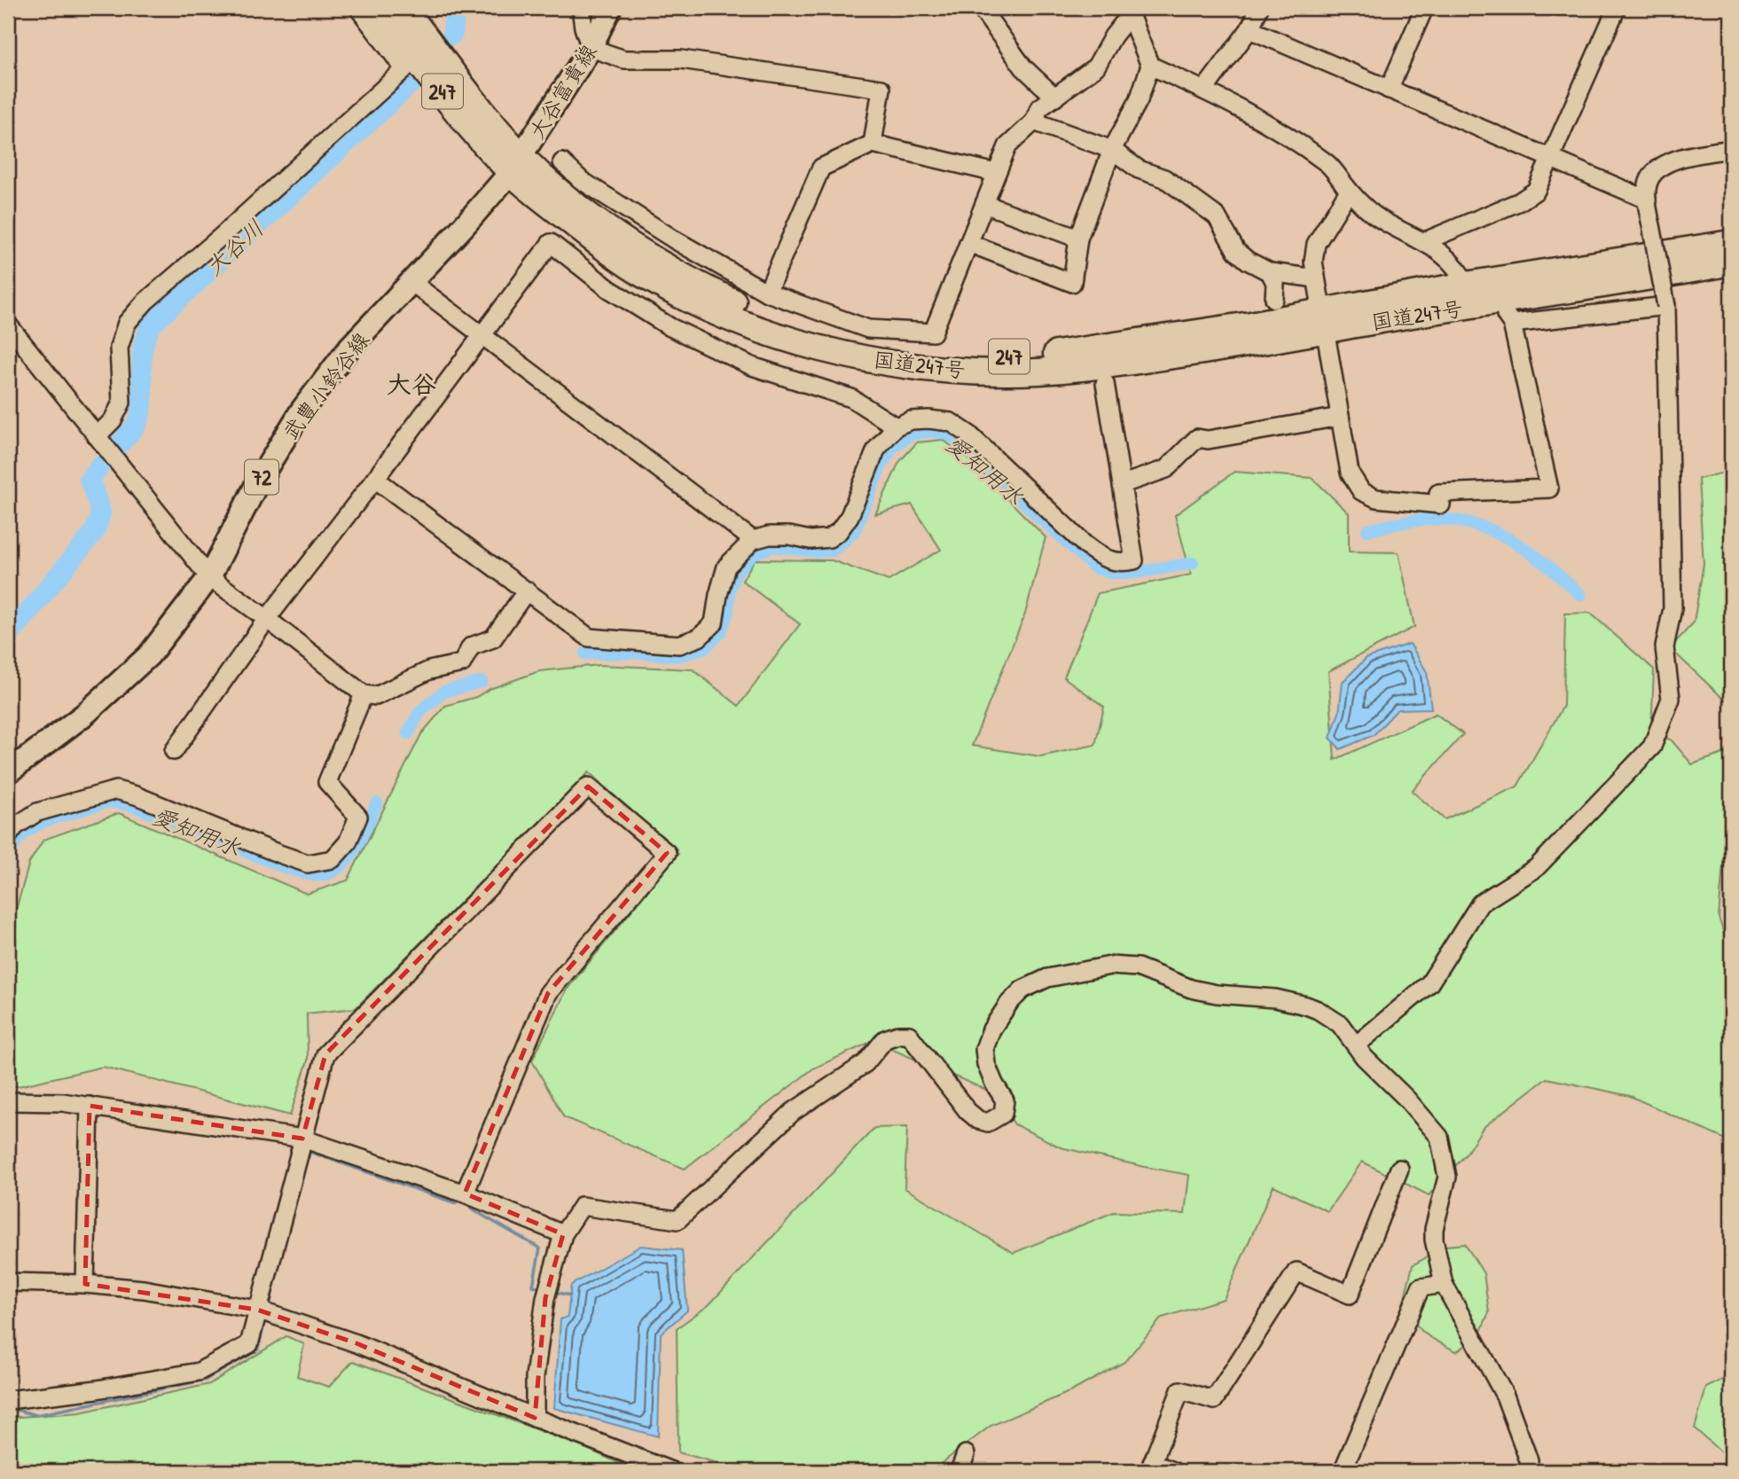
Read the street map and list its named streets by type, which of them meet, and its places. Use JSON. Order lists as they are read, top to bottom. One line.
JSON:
{"streets":{"highway":["247","国道247号"],"main road":["大谷富貴線","武豊小鈴谷線","72"]},"crossings":[["大谷富貴線","国道247号"],["大谷富貴線","武豊小鈴谷線"],["国道247号","武豊小鈴谷線"]],"districts":["大谷"],"water":["大谷川","愛知用水"]}
